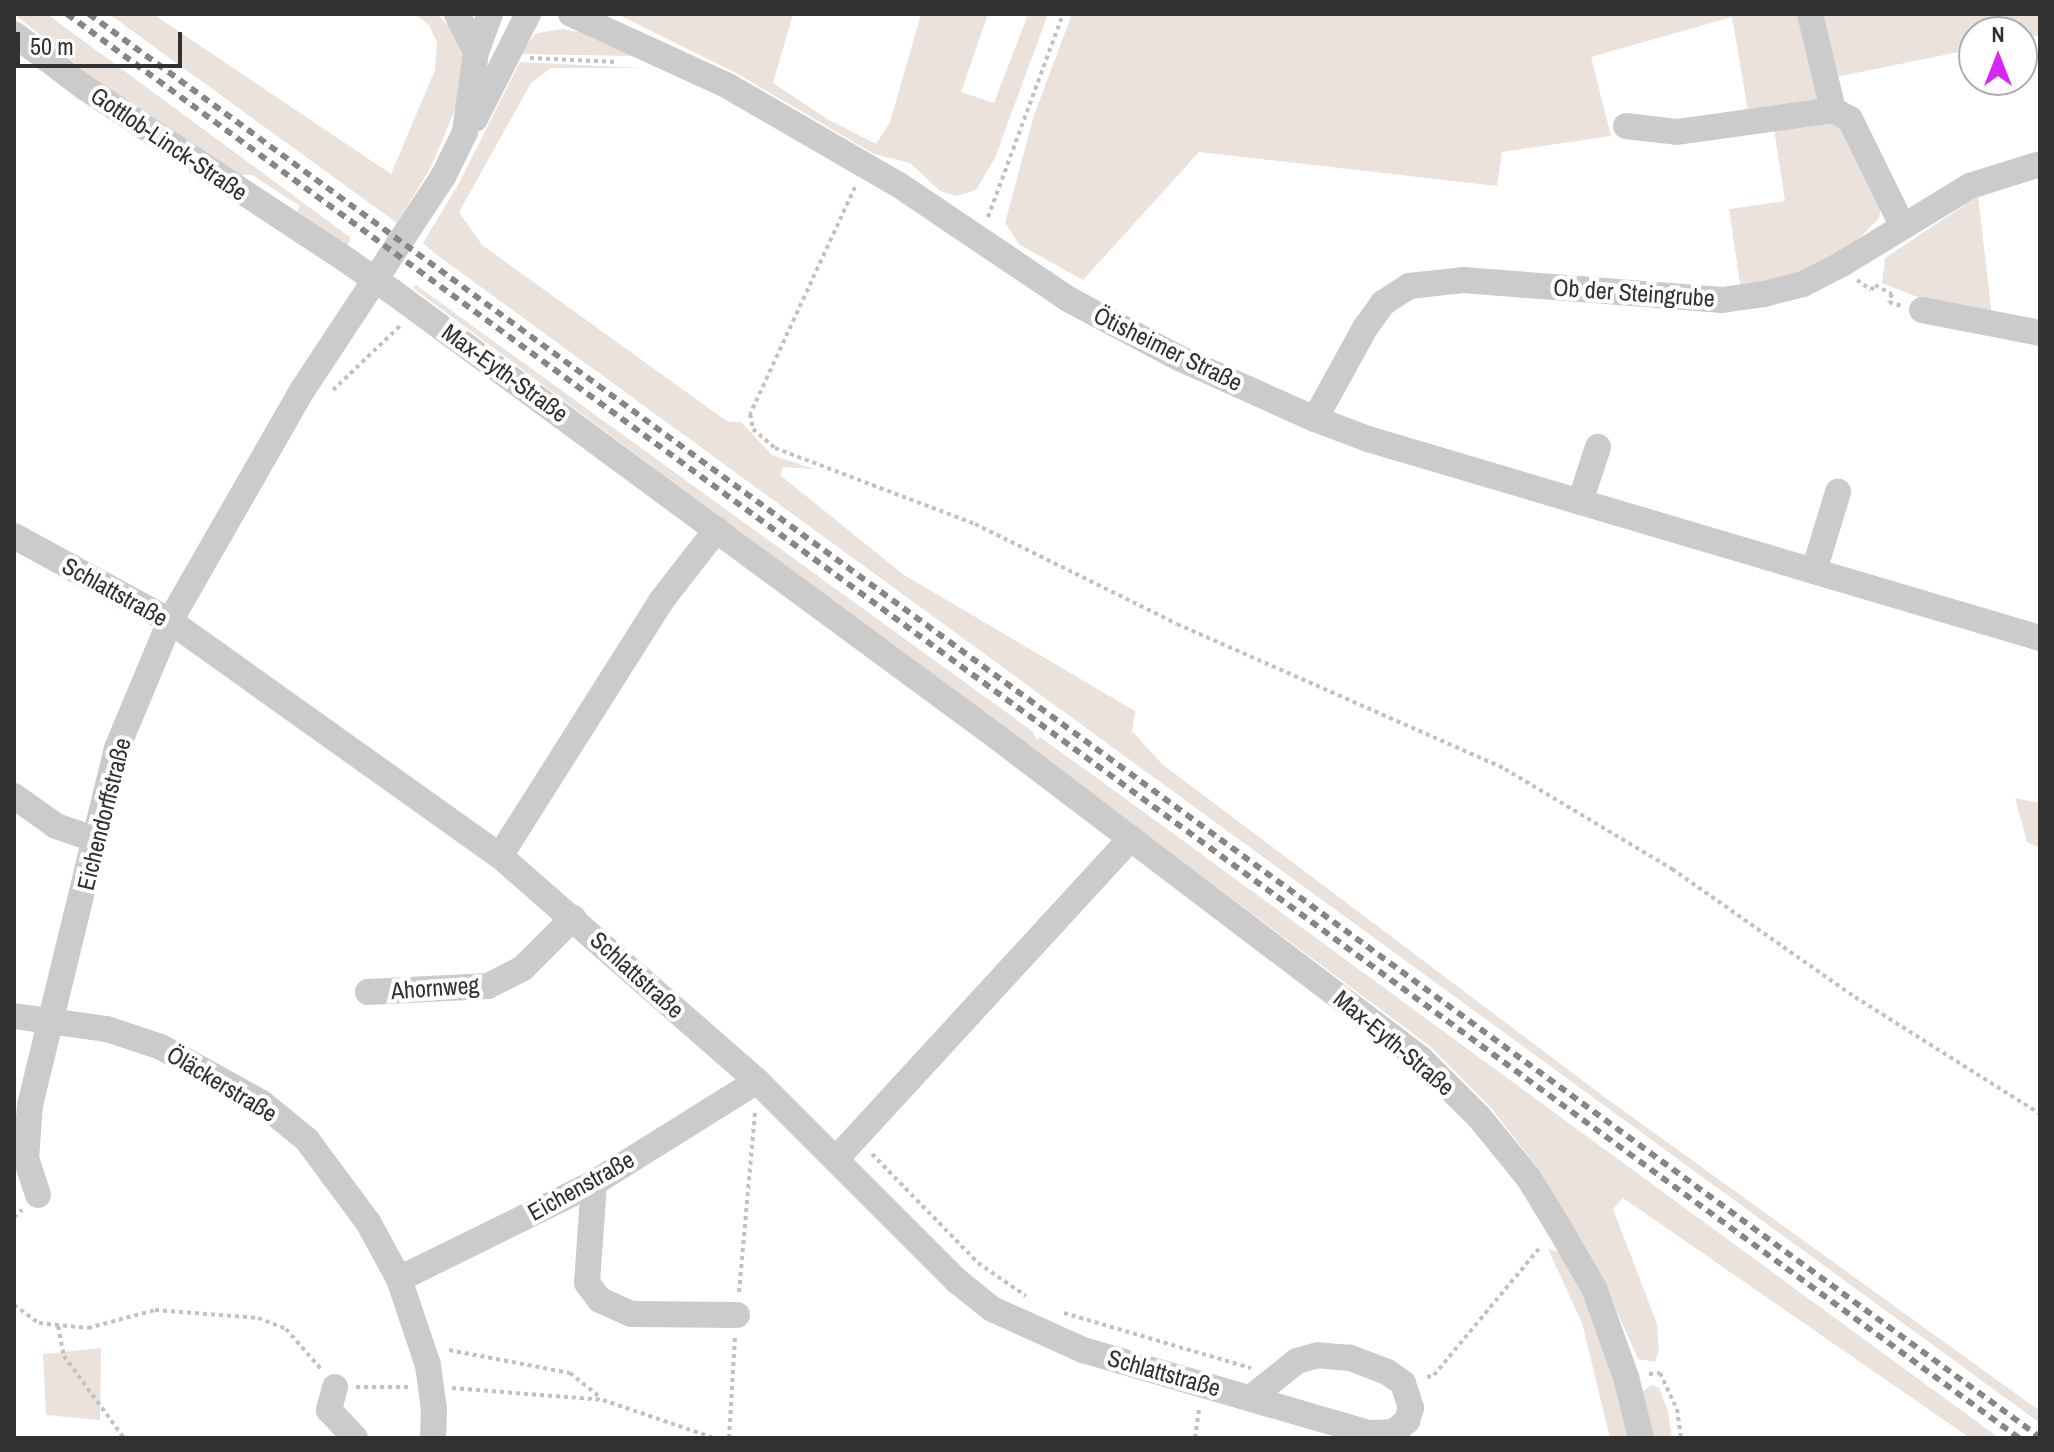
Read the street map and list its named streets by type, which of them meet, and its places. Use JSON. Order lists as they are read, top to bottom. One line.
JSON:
{"streets":{"street":["Gottlob-Linck-Straße","Ob der Steingrube","Ötisheimer Straße","Max-Eyth-Straße","Schlattstraße","Eichendorffstraße","Ahornweg","Öläckerstraße","Eichenstraße"]},"crossings":[["Gottlob-Linck-Straße","Max-Eyth-Straße"],["Ob der Steingrube","Ötisheimer Straße"],["Schlattstraße","Eichendorffstraße"],["Schlattstraße","Ahornweg"],["Schlattstraße","Eichenstraße"],["Eichendorffstraße","Öläckerstraße"],["Öläckerstraße","Eichenstraße"]],"scale_bar":"50 m","north":"top"}
